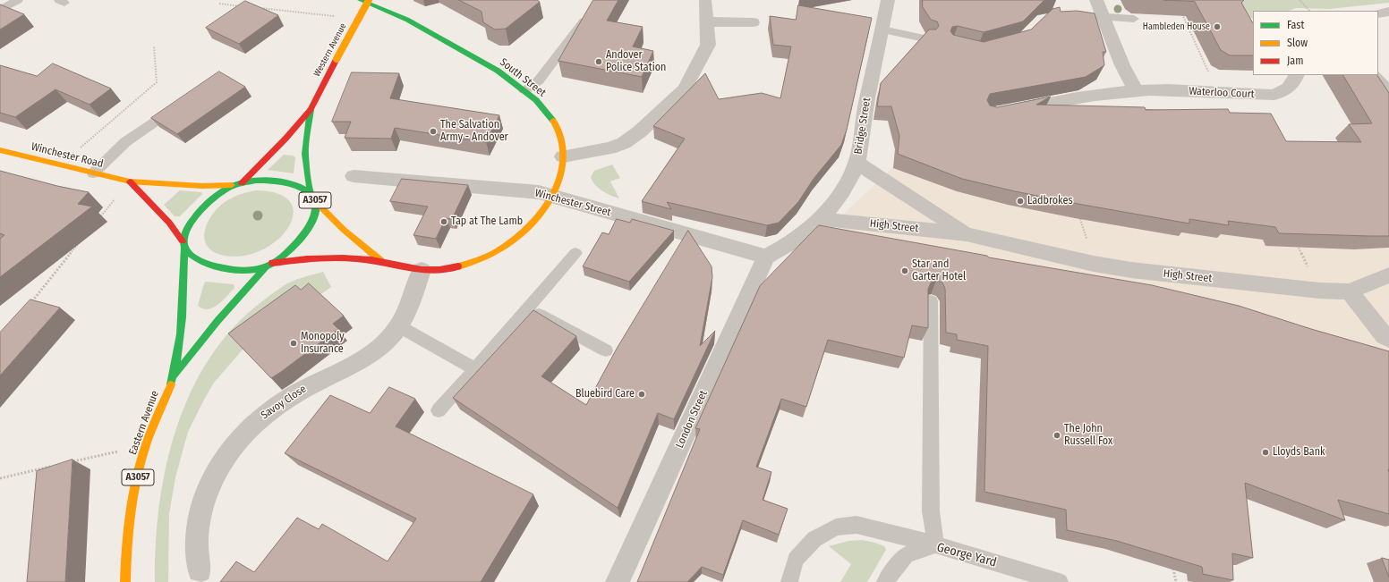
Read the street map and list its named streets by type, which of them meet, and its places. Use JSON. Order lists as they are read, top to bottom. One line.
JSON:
{"streets":{"main road":["Western Avenue","South Street","Winchester Road","A3057","Eastern Avenue"],"street":["Waterloo Court","Bridge Street","Winchester Street","High Street","Savoy Close","London Street"],"lane":["George Yard"]},"crossings":[["Western Avenue","South Street"],["Western Avenue","Winchester Road"],["Western Avenue","A3057"],["Western Avenue","Eastern Avenue"],["South Street","Winchester Road"],["South Street","A3057"],["South Street","Winchester Street"],["South Street","Savoy Close"],["South Street","Eastern Avenue"],["Bridge Street","Winchester Street"],["Bridge Street","High Street"],["Bridge Street","London Street"],["Winchester Road","A3057"],["Winchester Road","Eastern Avenue"],["A3057","Eastern Avenue"],["Winchester Street","London Street"]],"places":["Hambleden House","Andover Police Station","The Salvation Army - Andover","Ladbrokes","Tap at The Lamb","Star and Garter Hotel","Monopoly Insurance","Bluebird Care","The John Russell Fox","Lloyds Bank"],"legend":["Fast","Slow","Jam"]}
